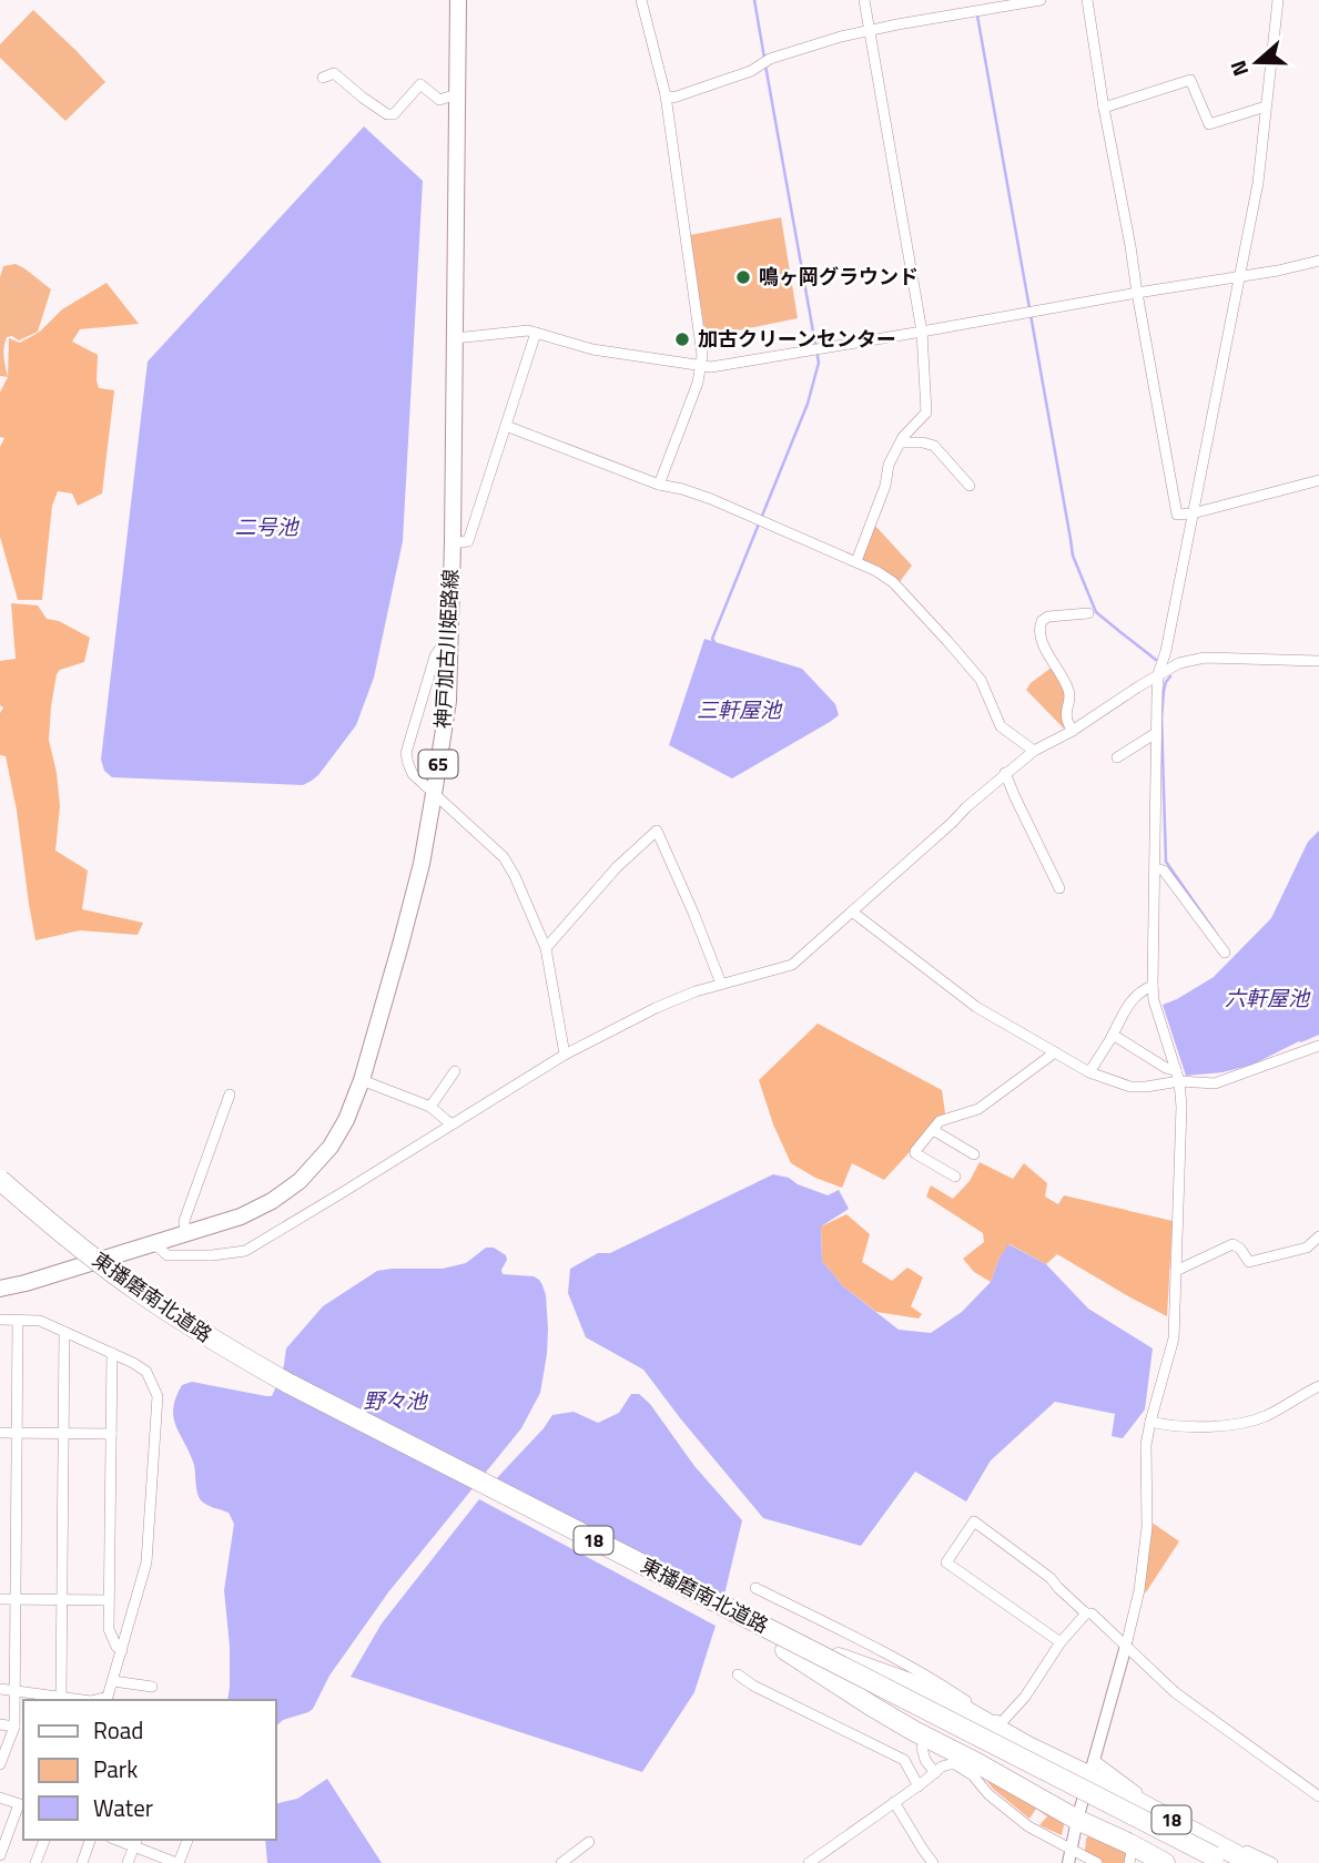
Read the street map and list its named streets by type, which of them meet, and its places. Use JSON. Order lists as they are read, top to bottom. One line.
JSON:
{"streets":{"highway":["東播磨南北道路","18"],"main road":["神戸加古川姫路線","65"]},"crossings":[["東播磨南北道路","18"]],"water":["二号池","三軒屋池","六軒屋池","野々池"],"places":["鳴ヶ岡グラウンド","加古クリーンセンター"],"legend":["Road","Park","Water"],"north":"left"}
